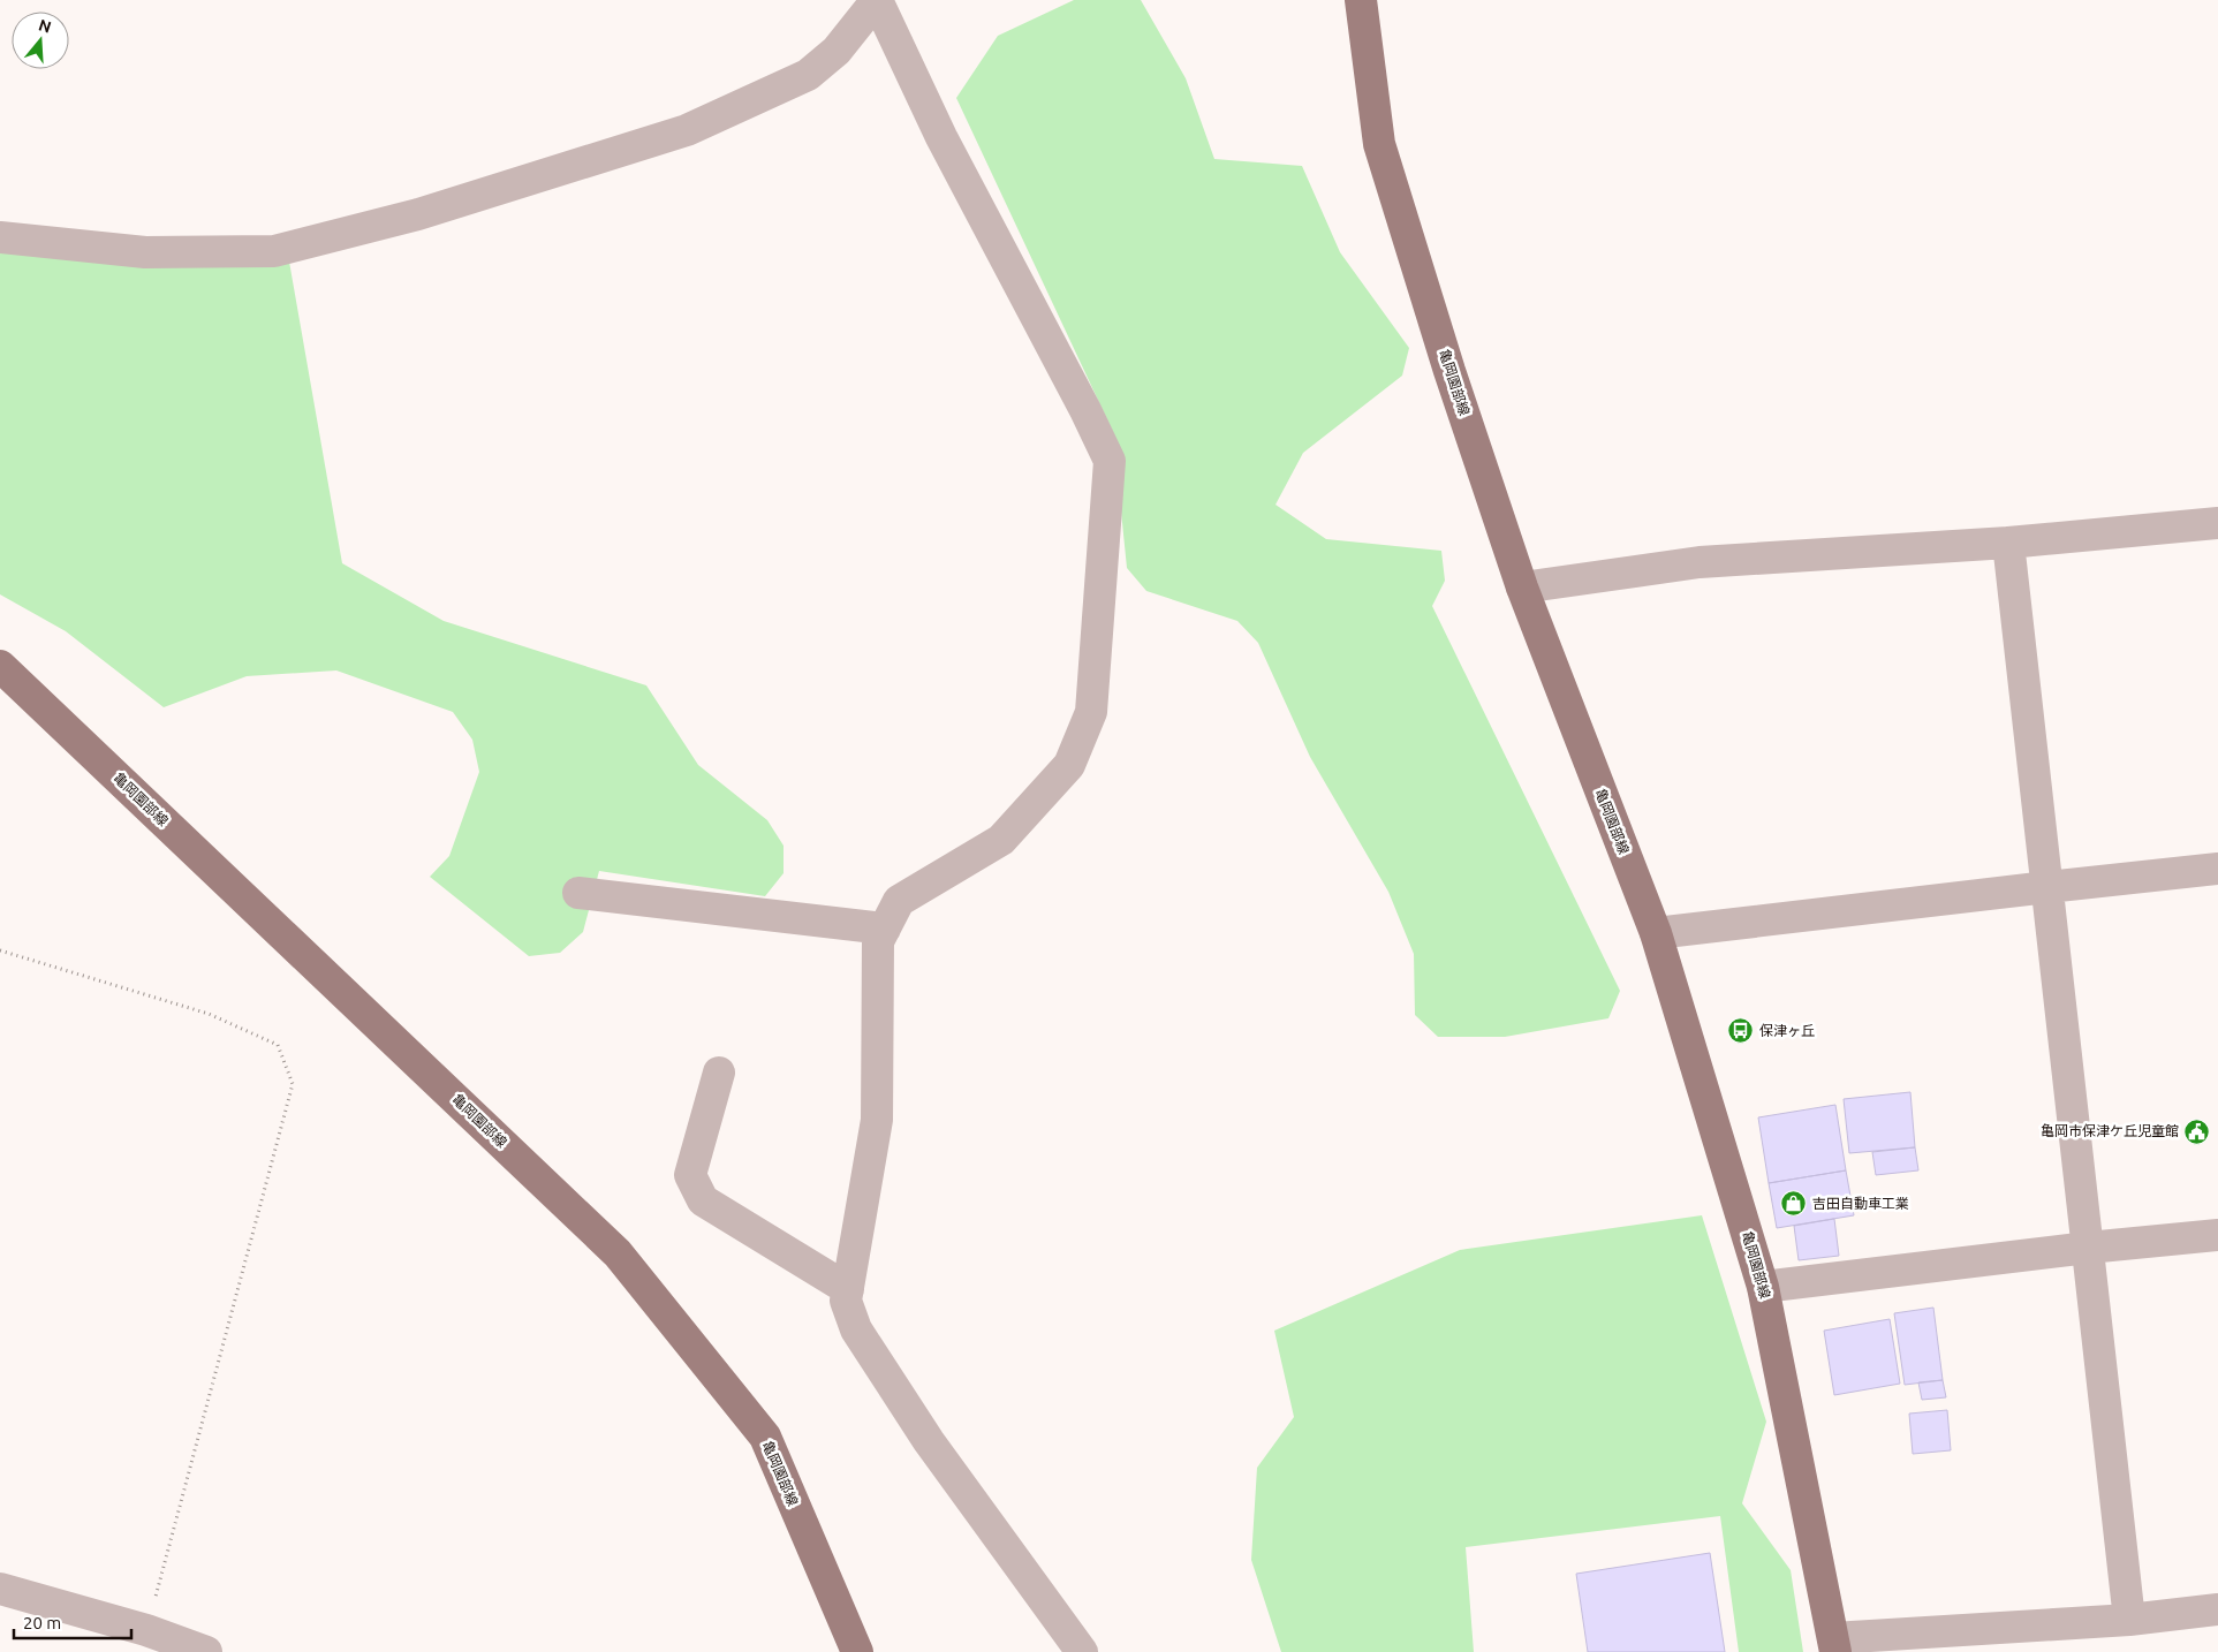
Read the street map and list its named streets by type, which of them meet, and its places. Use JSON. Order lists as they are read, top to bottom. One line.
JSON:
{"streets":{"main road":["亀岡園部線"]},"places":{"bus stop":["保津ヶ丘"],"public building":["亀岡市保津ケ丘児童館"],"shop":["吉田自動車工業"]},"scale_bar":"20 m","north":"top"}
